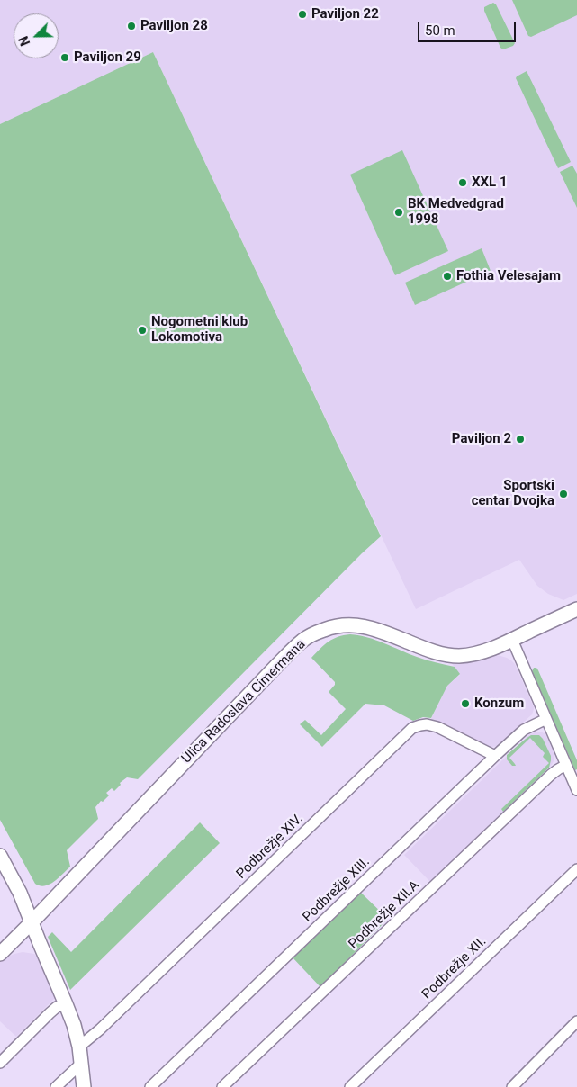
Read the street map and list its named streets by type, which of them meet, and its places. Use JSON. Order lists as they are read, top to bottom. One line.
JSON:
{"streets":{"street":["Ulica Radoslava Cimermana","Podbrežje XIV.","Podbrežje XIII.","Podbrežje XII.A","Podbrežje XII."]},"crossings":[["Podbrežje XIV.","Podbrežje XIII."]],"places":["Paviljon 22","Paviljon 28","Paviljon 29","XXL 1","BK Medvedgrad 1998","Fothia Velesajam","Nogometni klub Lokomotiva","Paviljon 2","Sportski centar Dvojka","Konzum"],"scale_bar":"50 m","north":"bottom left"}
